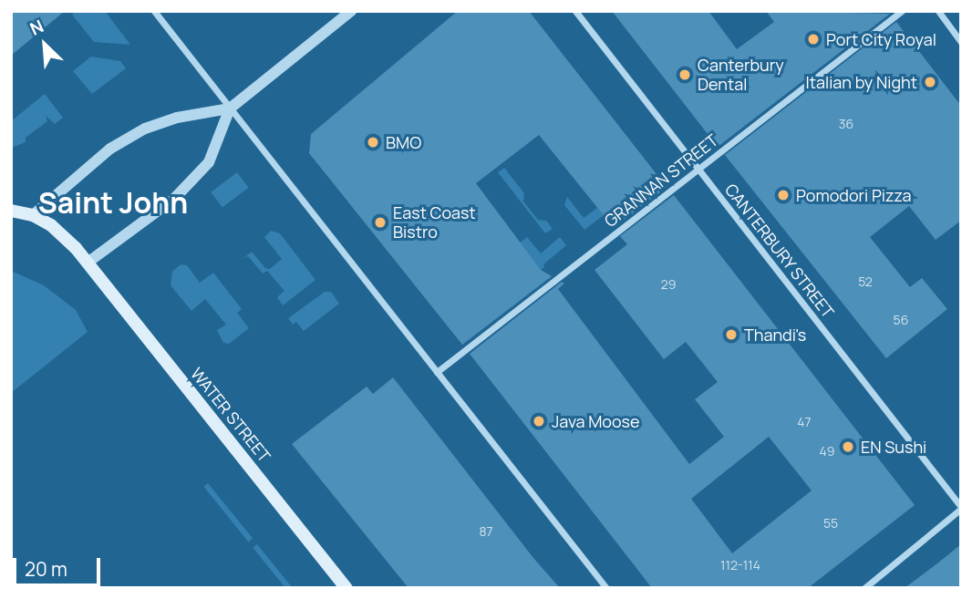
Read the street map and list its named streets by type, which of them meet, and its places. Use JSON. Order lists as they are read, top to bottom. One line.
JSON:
{"streets":{"main road":["WATER STREET"],"street":["GRANNAN STREET","CANTERBURY STREET"]},"crossings":[["GRANNAN STREET","CANTERBURY STREET"]],"districts":["Saint John"],"places":["Port City Royal","Canterbury Dental","Italian by Night","BMO","Pomodori Pizza","East Coast Bistro","Thandi's","Java Moose","EN Sushi"],"house_numbers":["36","52","29","56","47","49","55","87","112-114"],"scale_bar":"20 m","north":"top left"}
